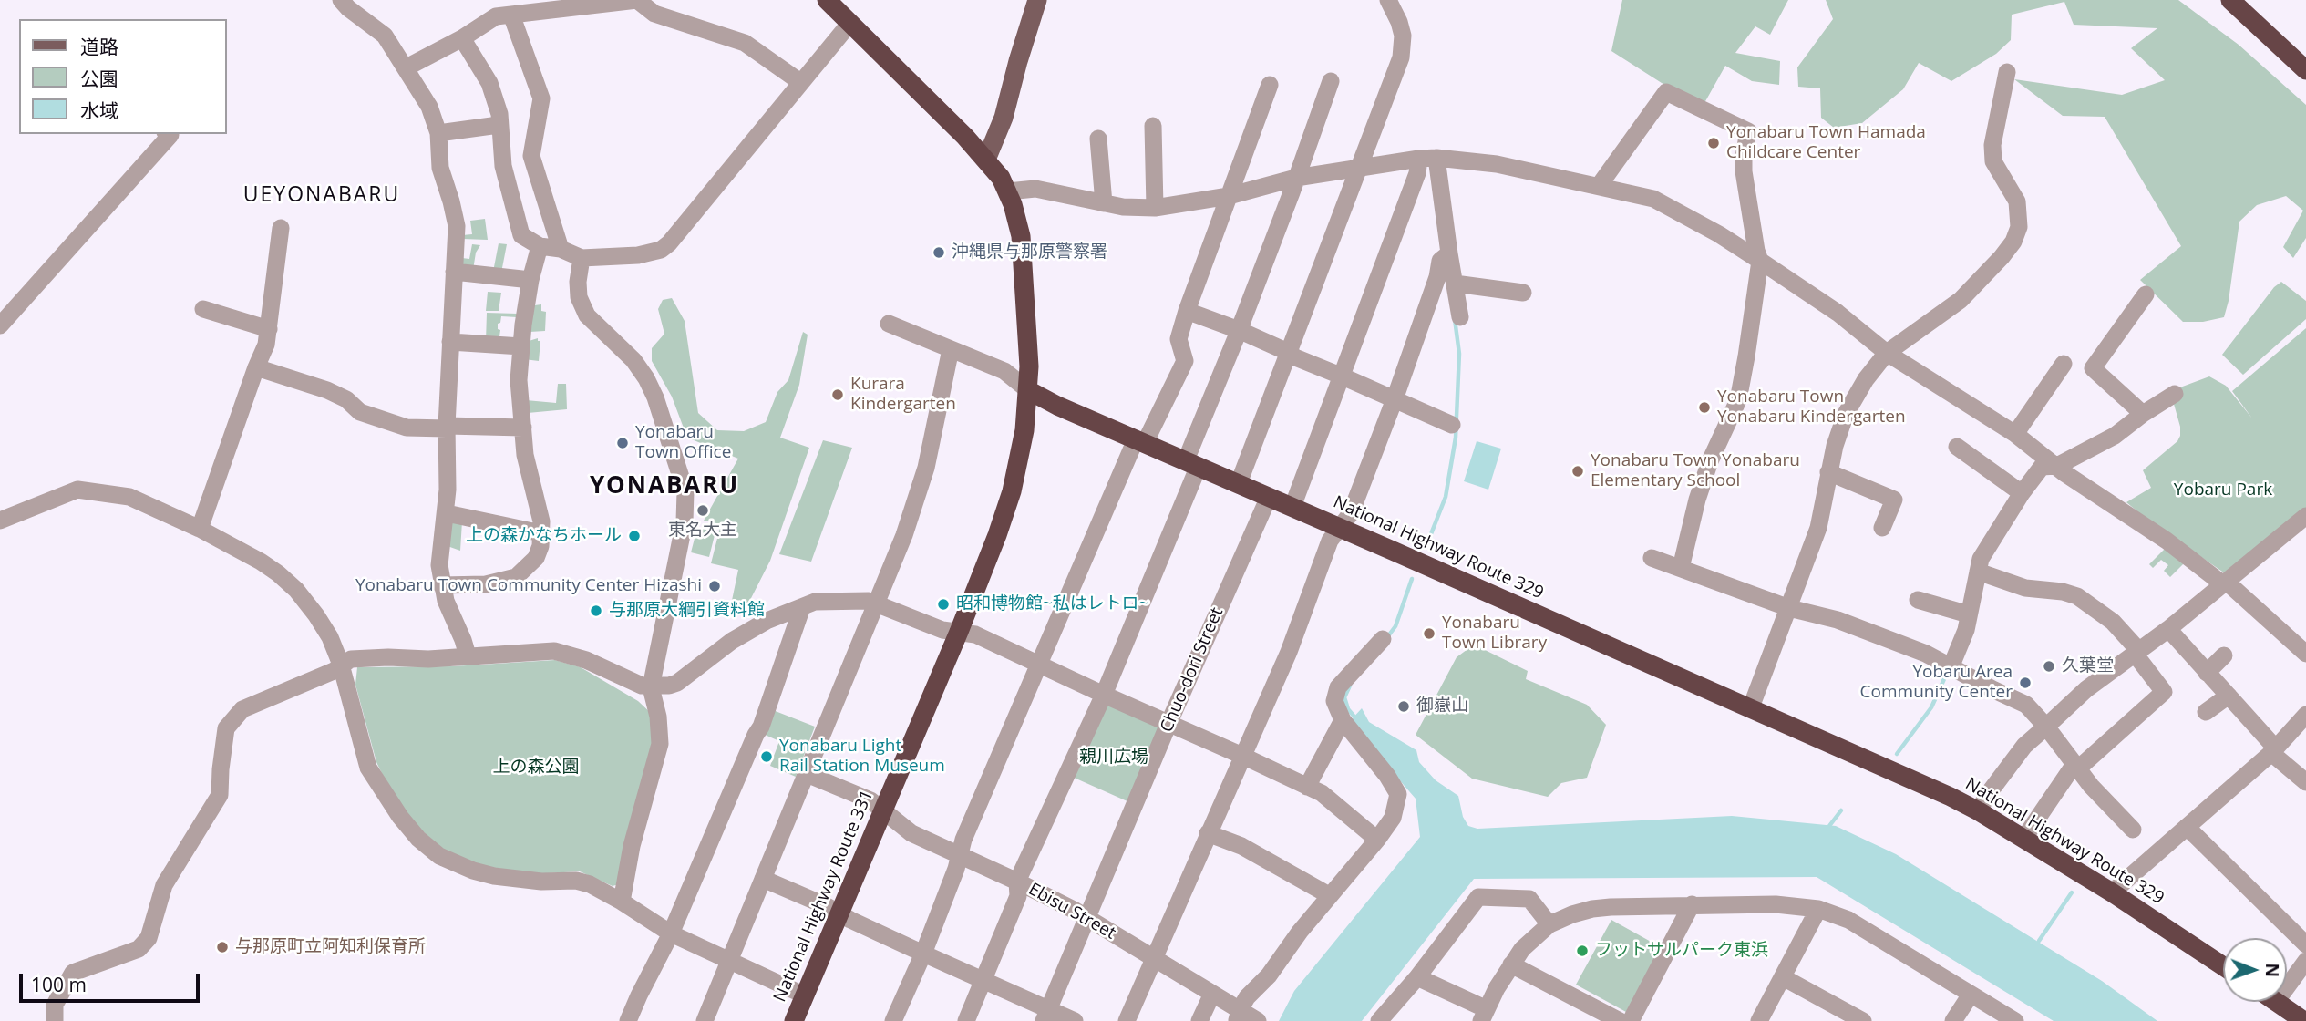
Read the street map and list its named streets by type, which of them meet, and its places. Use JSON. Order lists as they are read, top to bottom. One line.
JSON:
{"streets":{"highway":["National Highway Route 329","National Highway Route 331"],"street":["Chuo-dori Street","Ebisu Street"]},"crossings":[["National Highway Route 329","Chuo-dori Street"],["National Highway Route 329","National Highway Route 331"],["Chuo-dori Street","Ebisu Street"],["National Highway Route 331","Ebisu Street"]],"districts":["UEYONABARU","YONABARU"],"parks":["Yobaru Park","親川広場","上の森公園"],"places":["Yonabaru Town Hamada Childcare Center","沖縄県与那原警察署","Kurara Kindergarten","Yonabaru Town Yonabaru Kindergarten","Yonabaru Town Office","Yonabaru Town Yonabaru Elementary School","東名大主","上の森かなちホール","Yonabaru Town Community Center Hizashi","昭和博物館~私はレトロ~","与那原大綱引資料館","Yonabaru Town Library","久葉堂","Yobaru Area Community Center","御嶽山","Yonabaru Light Rail Station Museum","与那原町立阿知利保育所","フットサルパーク東浜"],"legend":["道路","公園","水域"],"scale_bar":"100 m","north":"right"}
